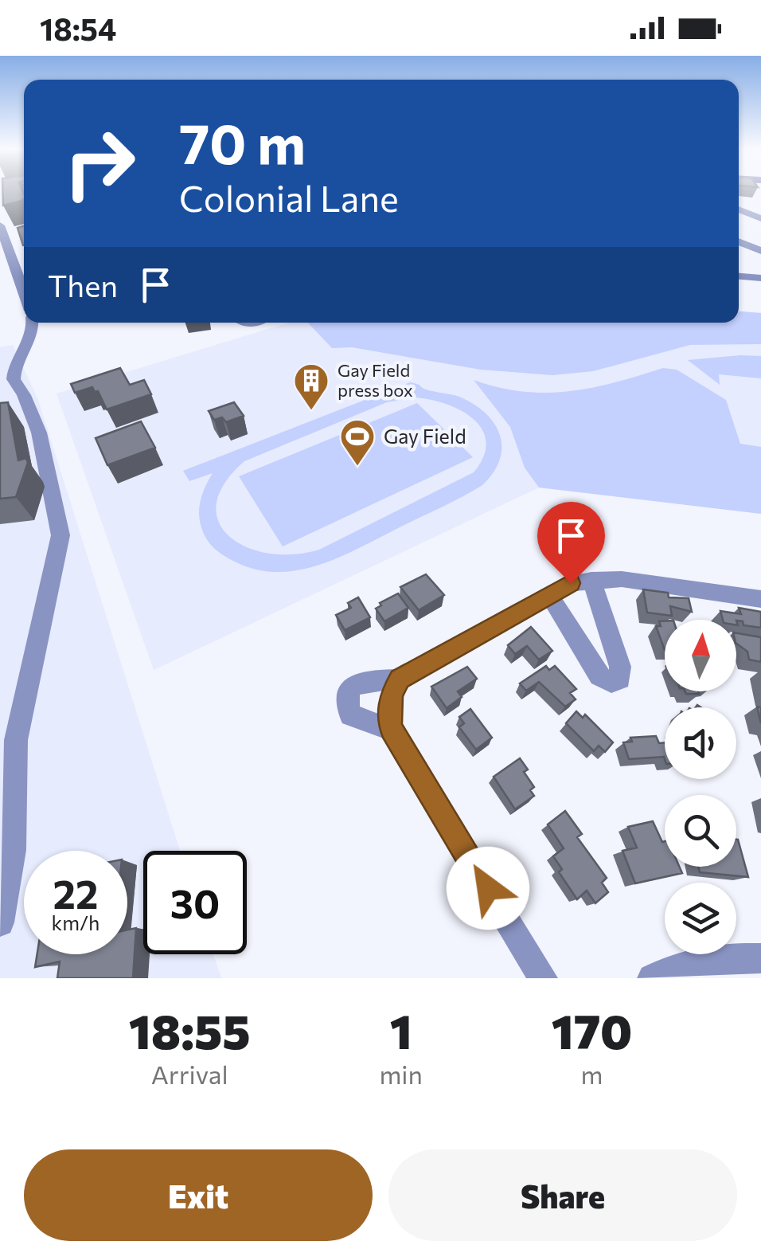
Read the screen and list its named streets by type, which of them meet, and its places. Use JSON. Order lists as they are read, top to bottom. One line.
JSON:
{"places":{"building":["Gay Field press box"],"sports":["Gay Field"]},"north":"top","page":{"status":"18:54","turn":["70 m","Colonial Lane"],"then":"Then","speed":"22 km/h","limit":"30","eta":["18:55","Arrival","1","min","170","m"],"buttons":["Exit","Share"]}}
